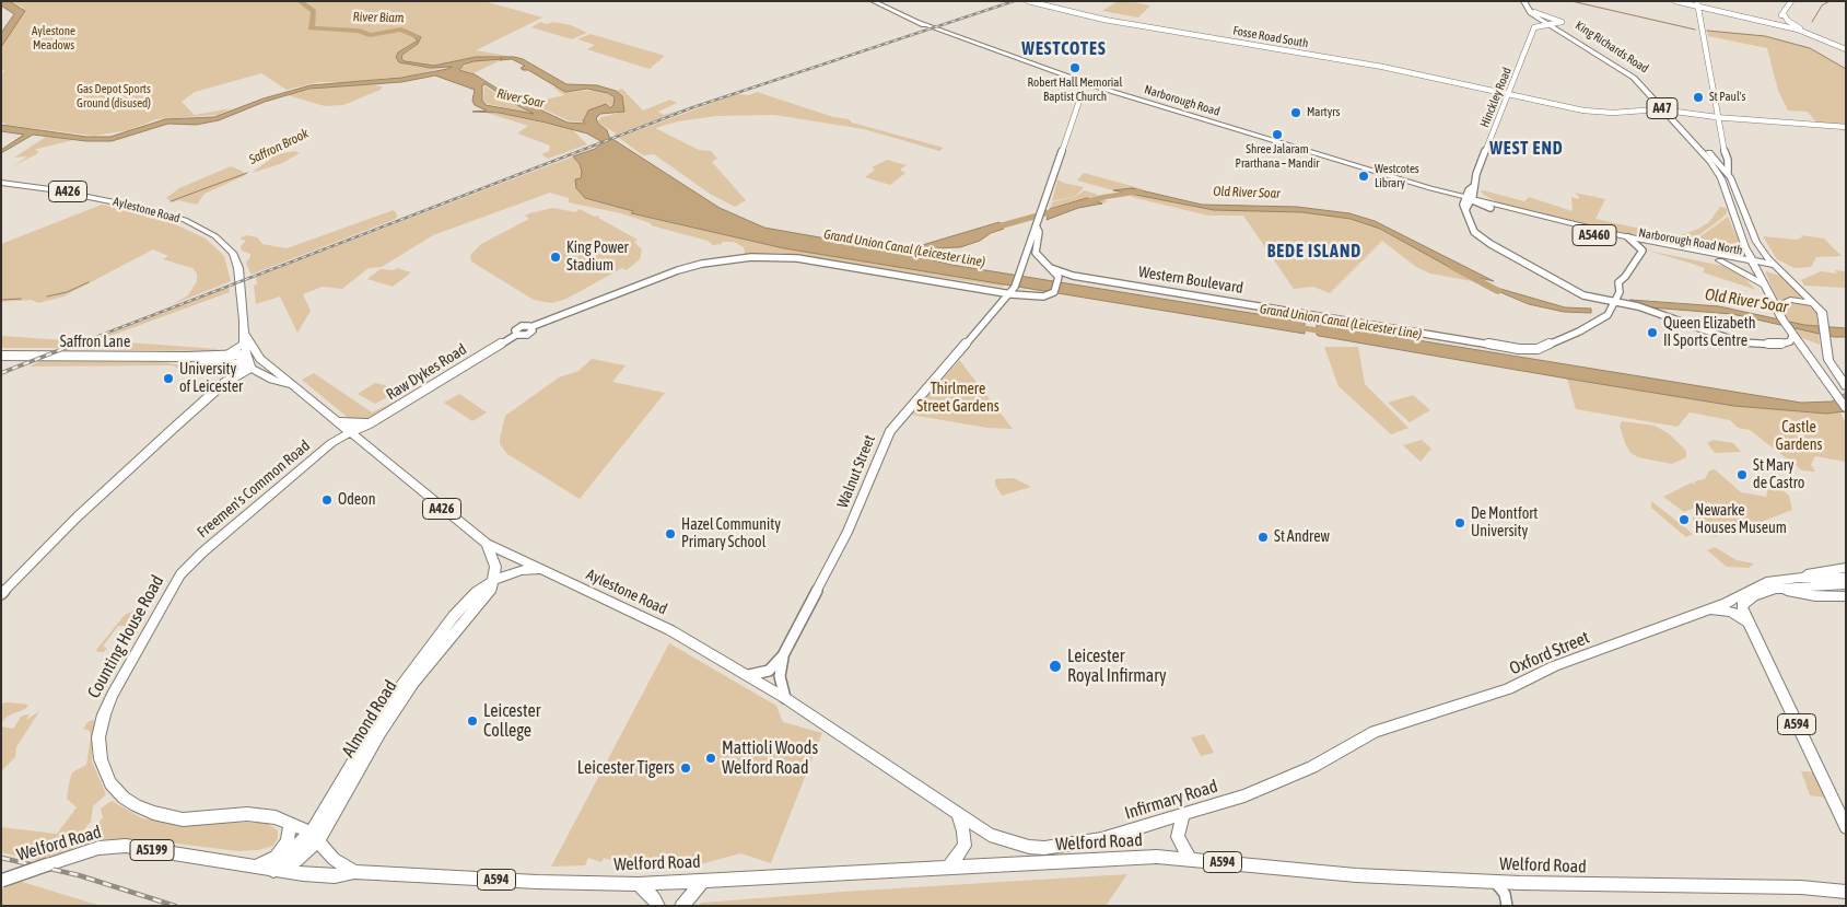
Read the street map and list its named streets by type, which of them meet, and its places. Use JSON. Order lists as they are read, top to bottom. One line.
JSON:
{"streets":{"main road":["King Richards Road","Hinckley Road","Narborough Road","A47","A426","Aylestone Road","A5460","Narborough Road North","Freemen's Common Road","Counting House Road","Oxford Street","Almond Road","A594","Infirmary Road","Welford Road","A5199"],"street":["Fosse Road South","Western Boulevard","Saffron Lane","Raw Dykes Road","Walnut Street"]},"crossings":[["Fosse Road South","King Richards Road"],["Fosse Road South","Hinckley Road"],["King Richards Road","Hinckley Road"],["King Richards Road","A47"],["King Richards Road","Narborough Road North"],["Hinckley Road","Narborough Road"],["Hinckley Road","Narborough Road North"],["Narborough Road","Narborough Road North"],["A47","Narborough Road North"],["Aylestone Road","Saffron Lane"],["Aylestone Road","Raw Dykes Road"],["Aylestone Road","Walnut Street"],["Aylestone Road","Freemen's Common Road"],["Aylestone Road","Infirmary Road"],["Western Boulevard","Walnut Street"],["Raw Dykes Road","Walnut Street"],["Raw Dykes Road","Freemen's Common Road"],["Freemen's Common Road","Counting House Road"],["Counting House Road","Almond Road"],["Oxford Street","Infirmary Road"],["Almond Road","Welford Road"],["A594","Infirmary Road"],["A594","Welford Road"]],"districts":["WESTCOTES","WEST END","BEDE ISLAND"],"water":["River Biam","River Soar","Saffron Brook","Old River Soar","Grand Union Canal (Leicester Line)"],"parks":["Aylestone Meadows","Gas Depot Sports Ground (disused)","Thirlmere Street Gardens","Castle Gardens"],"places":["Robert Hall Memorial Baptist Church","St Paul's","Martyrs","Shree Jalaram Prarthana – Mandir","Westcotes Library","King Power Stadium","Queen Elizabeth II Sports Centre","University of Leicester","St Mary de Castro","Odeon","Newarke Houses Museum","De Montfort University","Hazel Community Primary School","St Andrew","Leicester Royal Infirmary","Leicester College","Mattioli Woods Welford Road","Leicester Tigers"]}
